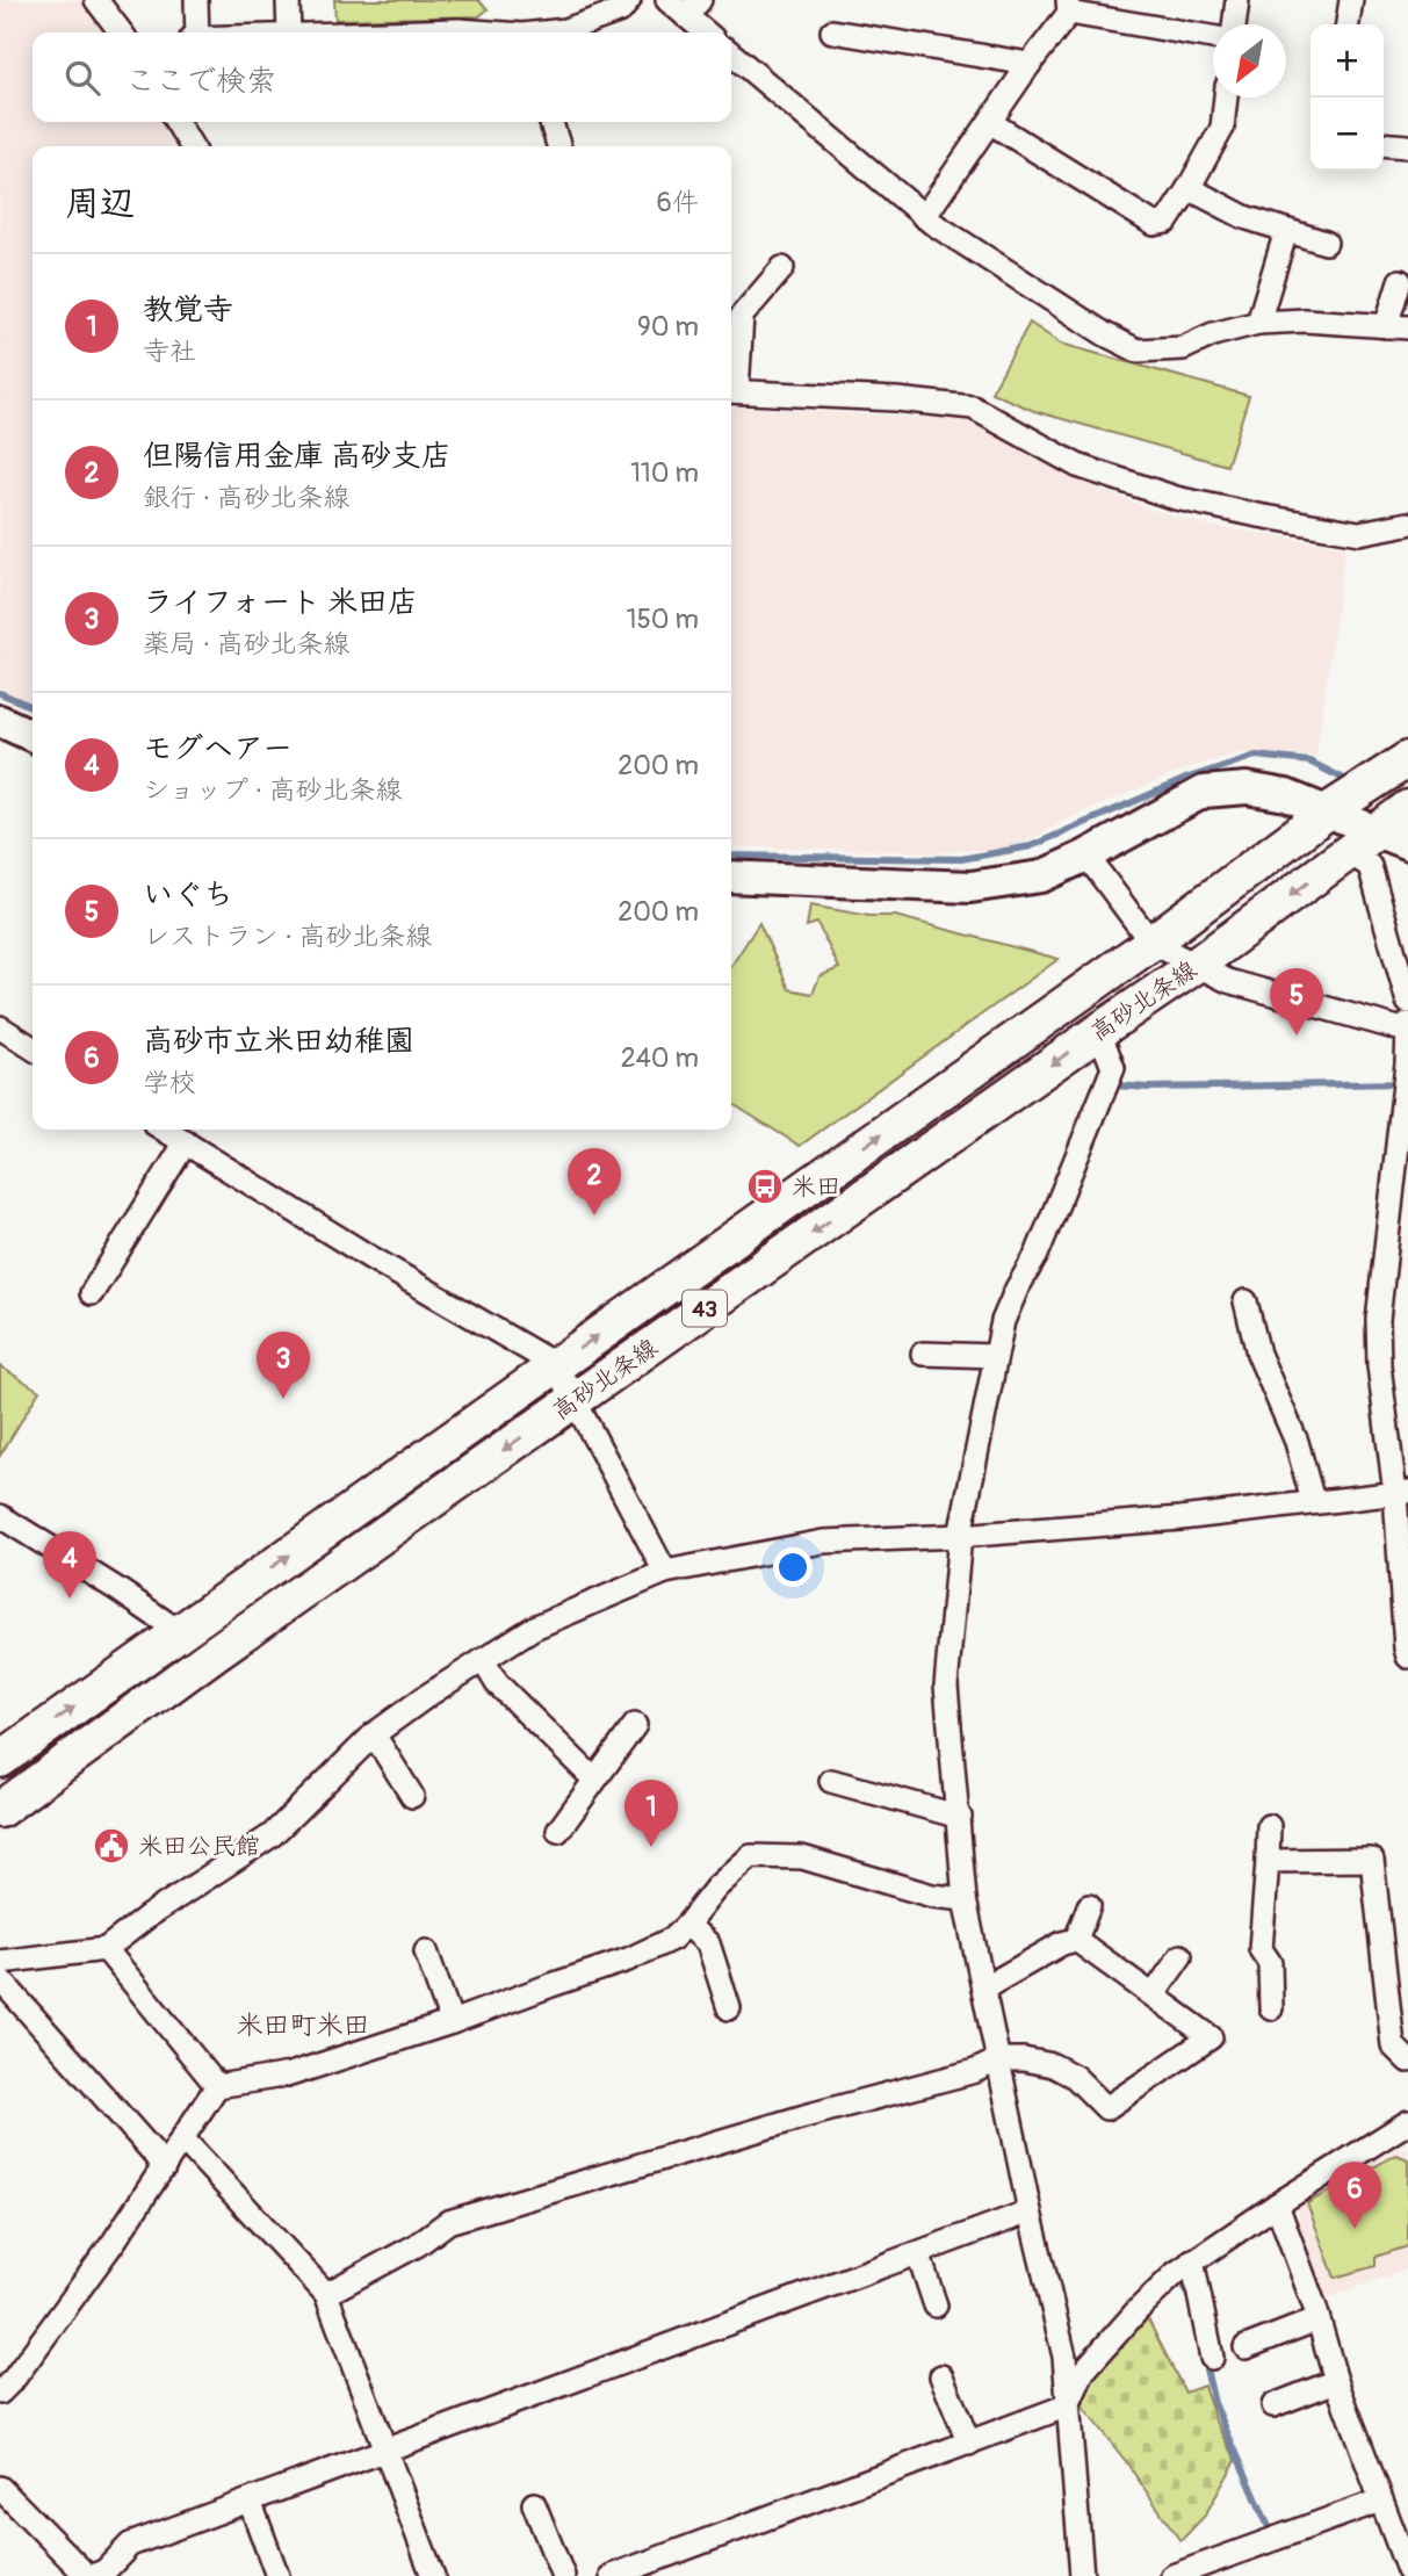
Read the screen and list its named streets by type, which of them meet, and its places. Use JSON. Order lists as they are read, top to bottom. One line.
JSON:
{"streets":{"main road":["高砂北条線","43"]},"districts":["米田町米田"],"places":{"bus stop":["米田"],"public building":["米田公民館"]},"north":"bottom left","page":{"map_buttons":["+","−"],"search":"ここで検索","heading":["周辺","6件"],"list":[{"mark":"1","name":"教覚寺","note":"寺社","value":"90 m"},{"mark":"2","name":"但陽信用金庫 高砂支店","note":"銀行 · 高砂北条線","value":"110 m"},{"mark":"3","name":"ライフォート 米田店","note":"薬局 · 高砂北条線","value":"150 m"},{"mark":"4","name":"モグヘアー","note":"ショップ · 高砂北条線","value":"200 m"},{"mark":"5","name":"いぐち","note":"レストラン · 高砂北条線","value":"200 m"},{"mark":"6","name":"高砂市立米田幼稚園","note":"学校","value":"240 m"}],"pins":["5","2","3","4","1","6"]}}
